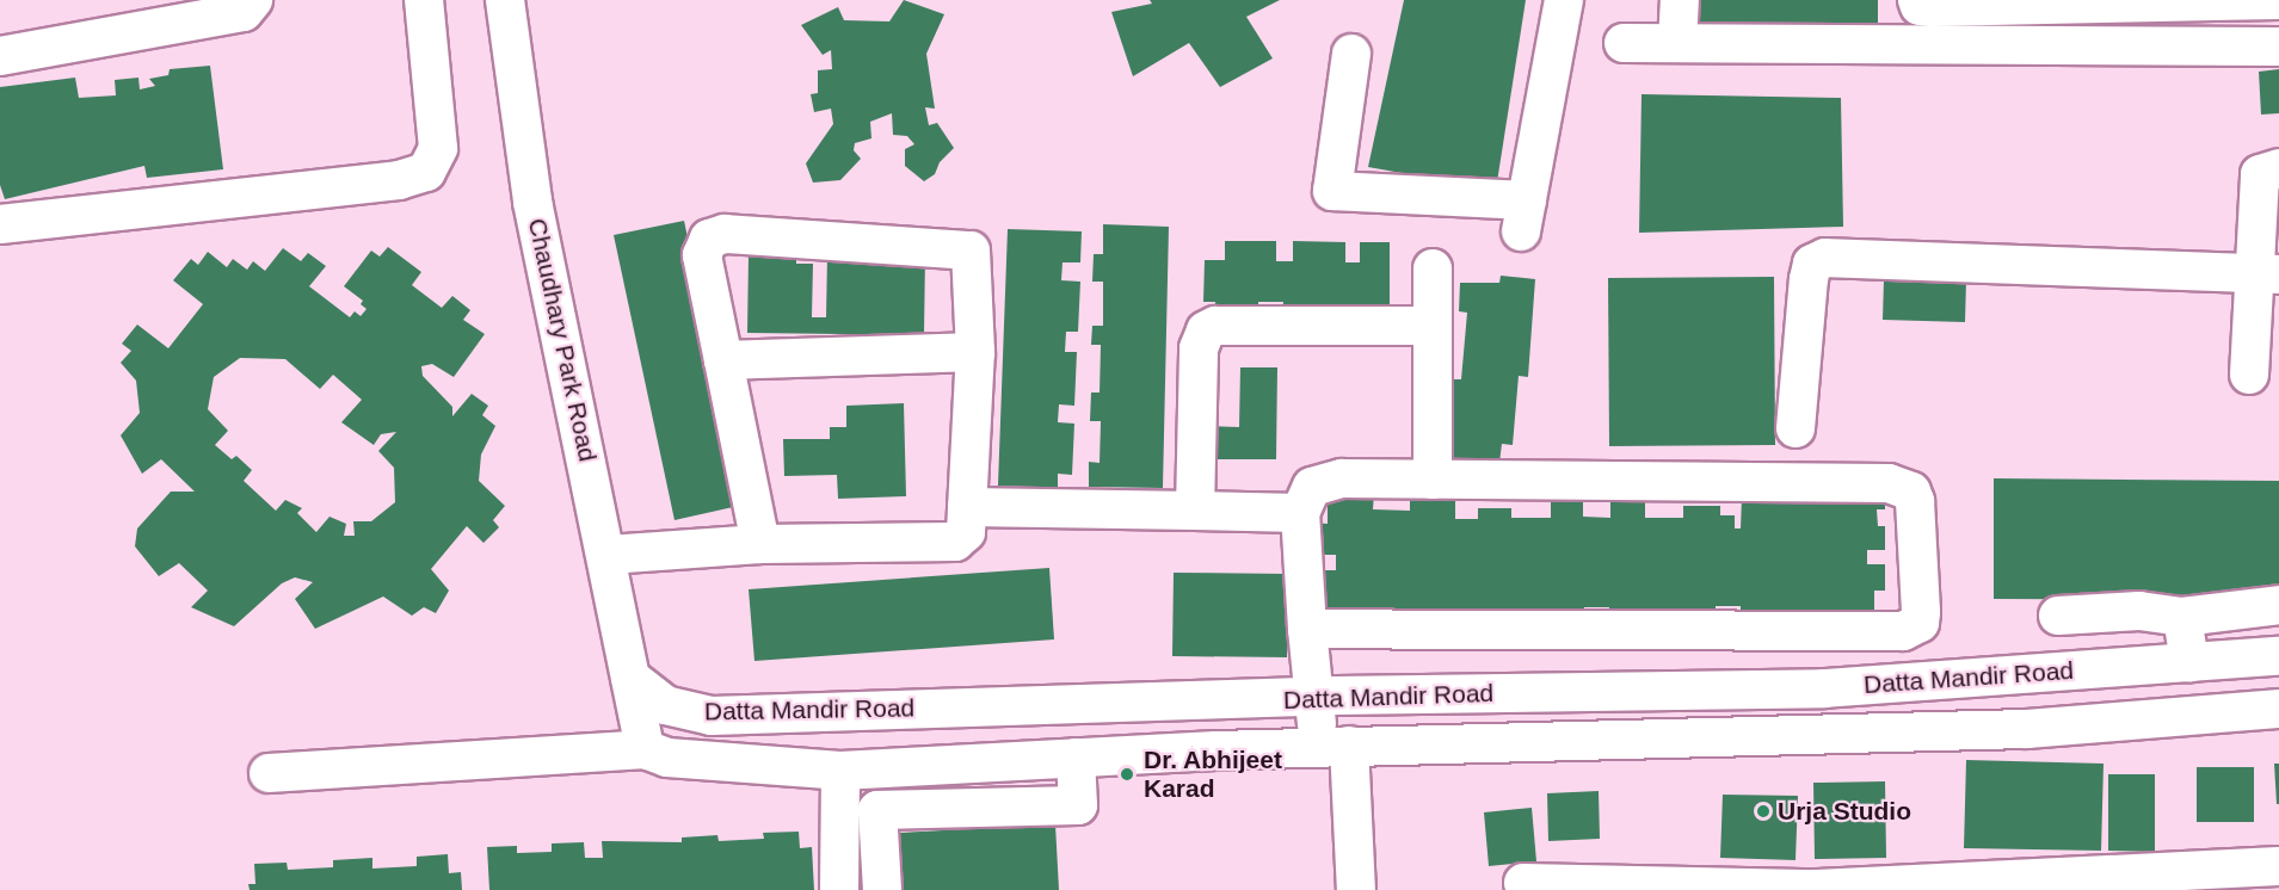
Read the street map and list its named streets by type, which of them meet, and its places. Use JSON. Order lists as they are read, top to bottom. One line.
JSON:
{"streets":{"street":["Chaudhary Park Road","Datta Mandir Road"]},"crossings":[["Chaudhary Park Road","Datta Mandir Road"]],"places":["Dr. Abhijeet Karad","Urja Studio"]}
